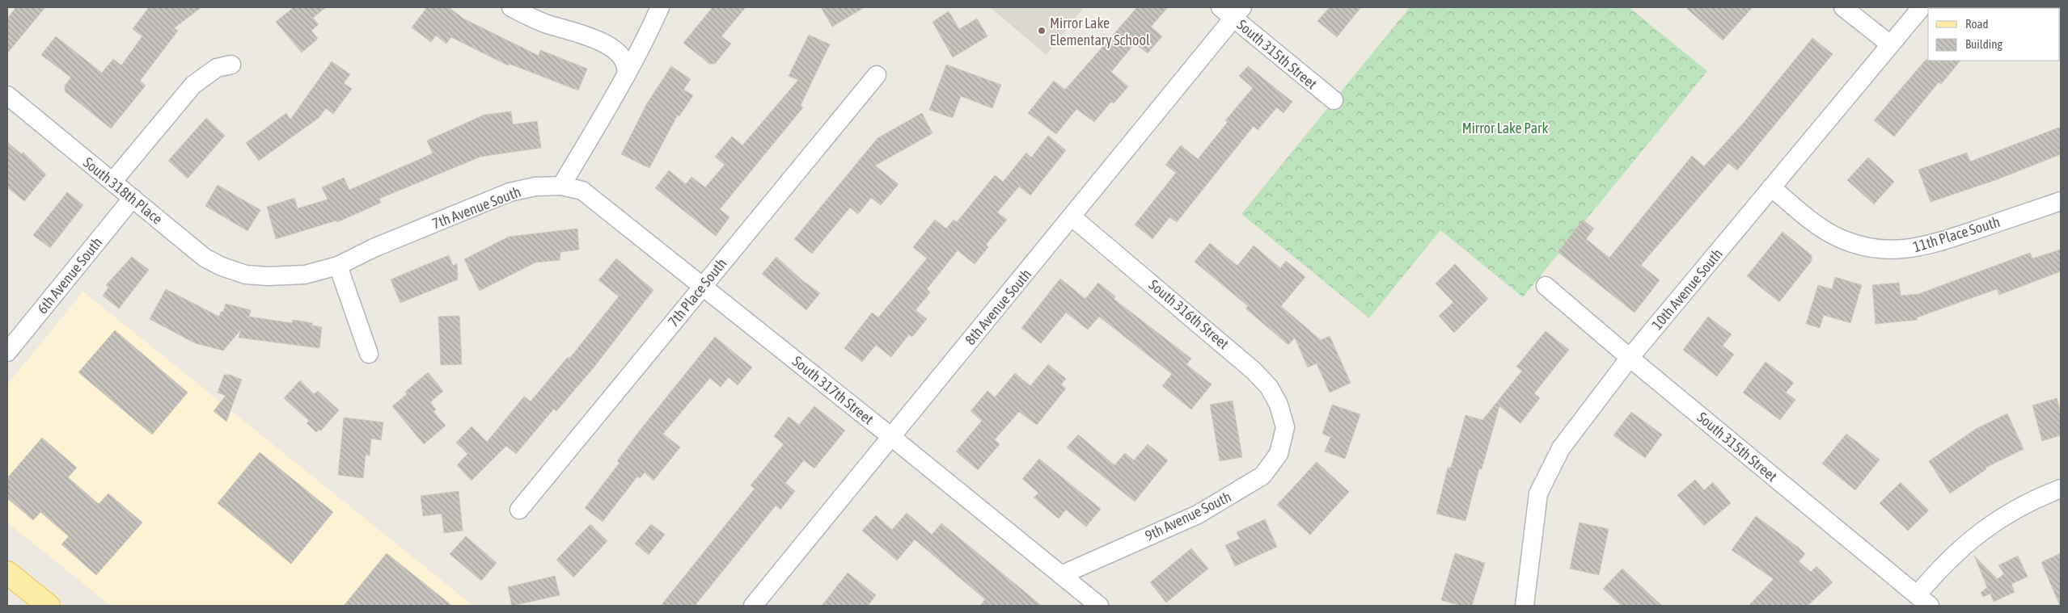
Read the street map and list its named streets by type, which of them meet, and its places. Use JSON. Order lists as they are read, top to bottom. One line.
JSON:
{"streets":{"street":["South 315th Street","South 318th Place","7th Avenue South","11th Place South","6th Avenue South","10th Avenue South","7th Place South","8th Avenue South","South 316th Street","South 317th Street","9th Avenue South"]},"crossings":[["South 315th Street","10th Avenue South"],["South 315th Street","8th Avenue South"],["South 318th Place","7th Avenue South"],["South 318th Place","6th Avenue South"],["7th Avenue South","South 317th Street"],["11th Place South","10th Avenue South"],["7th Place South","South 317th Street"],["8th Avenue South","South 316th Street"],["8th Avenue South","South 317th Street"],["South 316th Street","9th Avenue South"],["South 317th Street","9th Avenue South"]],"parks":["Mirror Lake Park"],"places":["Mirror Lake Elementary School"],"legend":["Road","Building"]}
